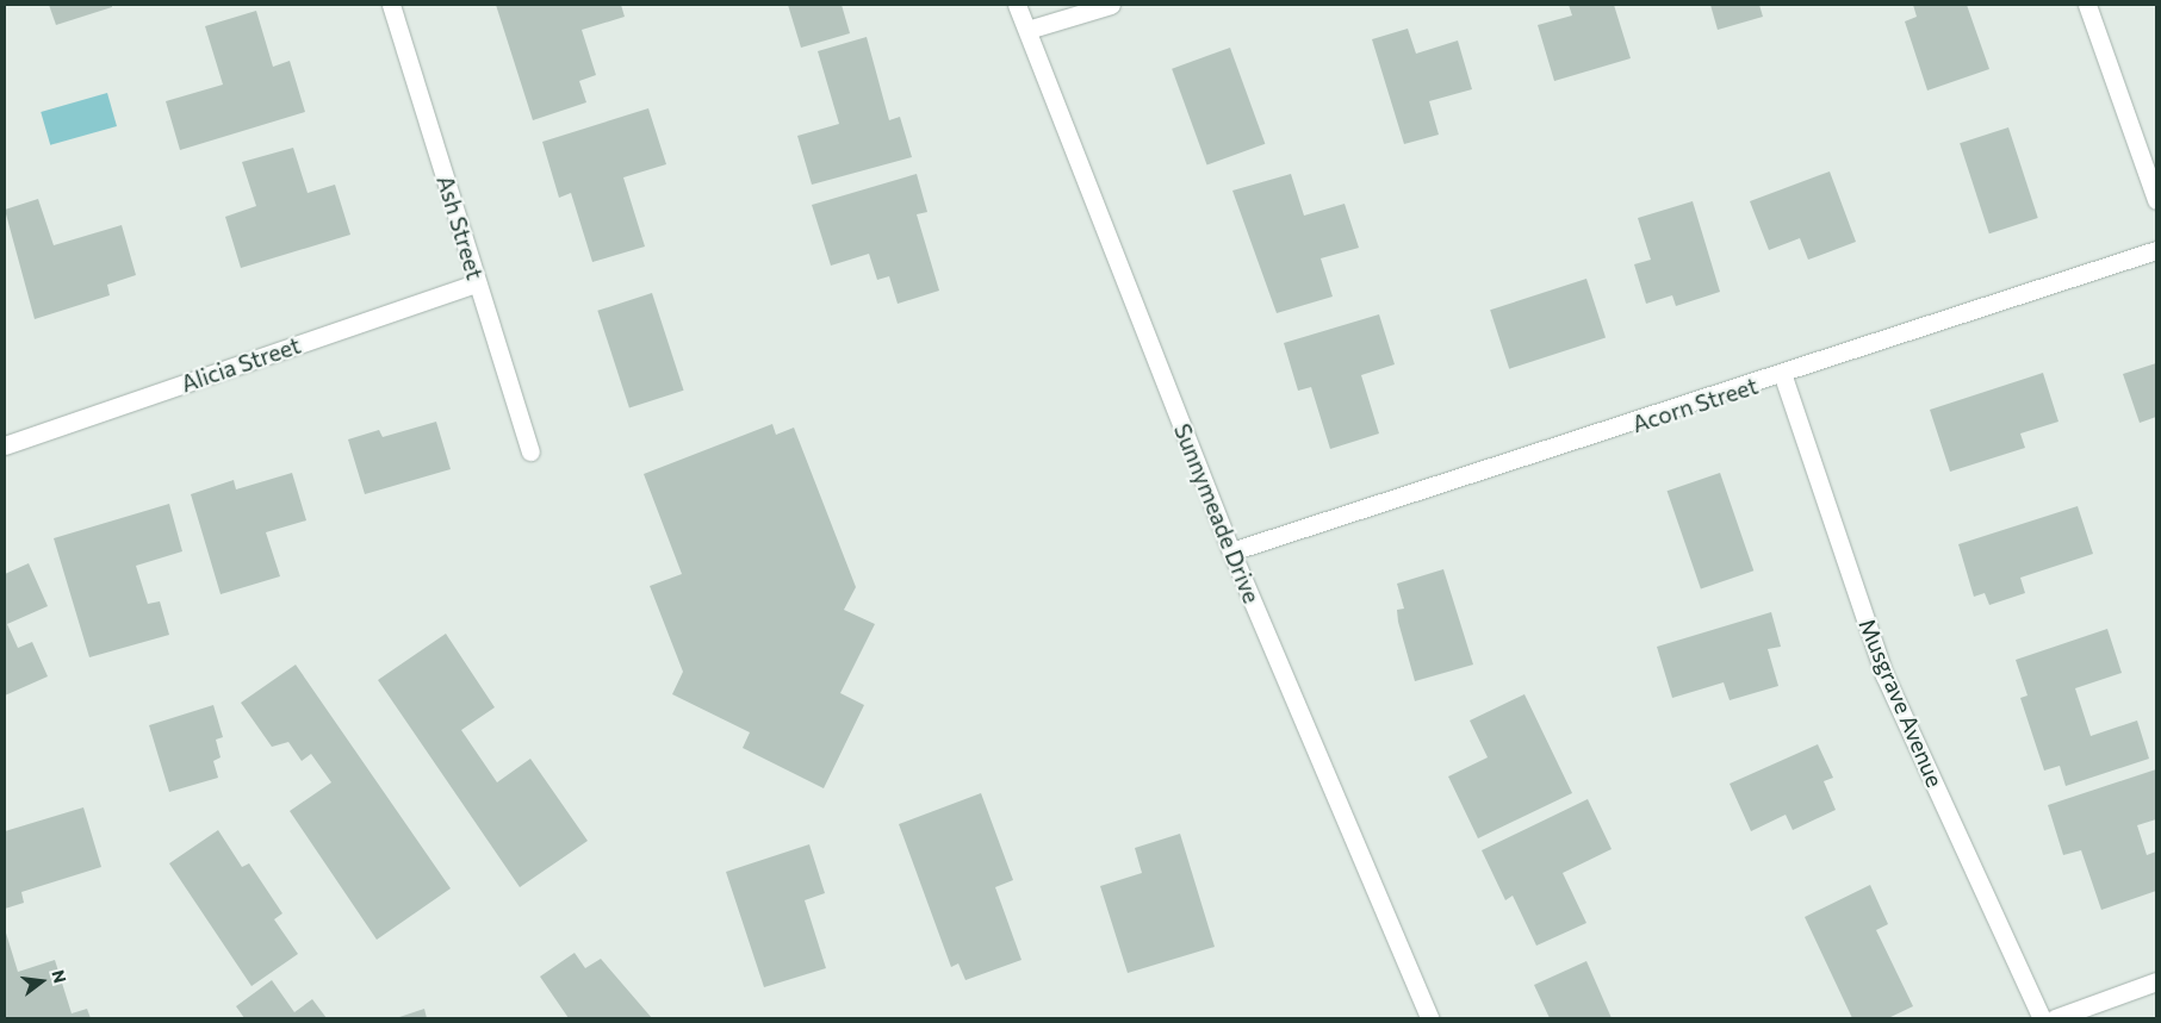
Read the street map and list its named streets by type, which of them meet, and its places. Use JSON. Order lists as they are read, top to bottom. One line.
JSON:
{"streets":{"street":["Ash Street","Alicia Street","Acorn Street","Sunnymeade Drive","Musgrave Avenue"]},"crossings":[["Ash Street","Alicia Street"],["Acorn Street","Sunnymeade Drive"],["Acorn Street","Musgrave Avenue"]],"north":"right"}
